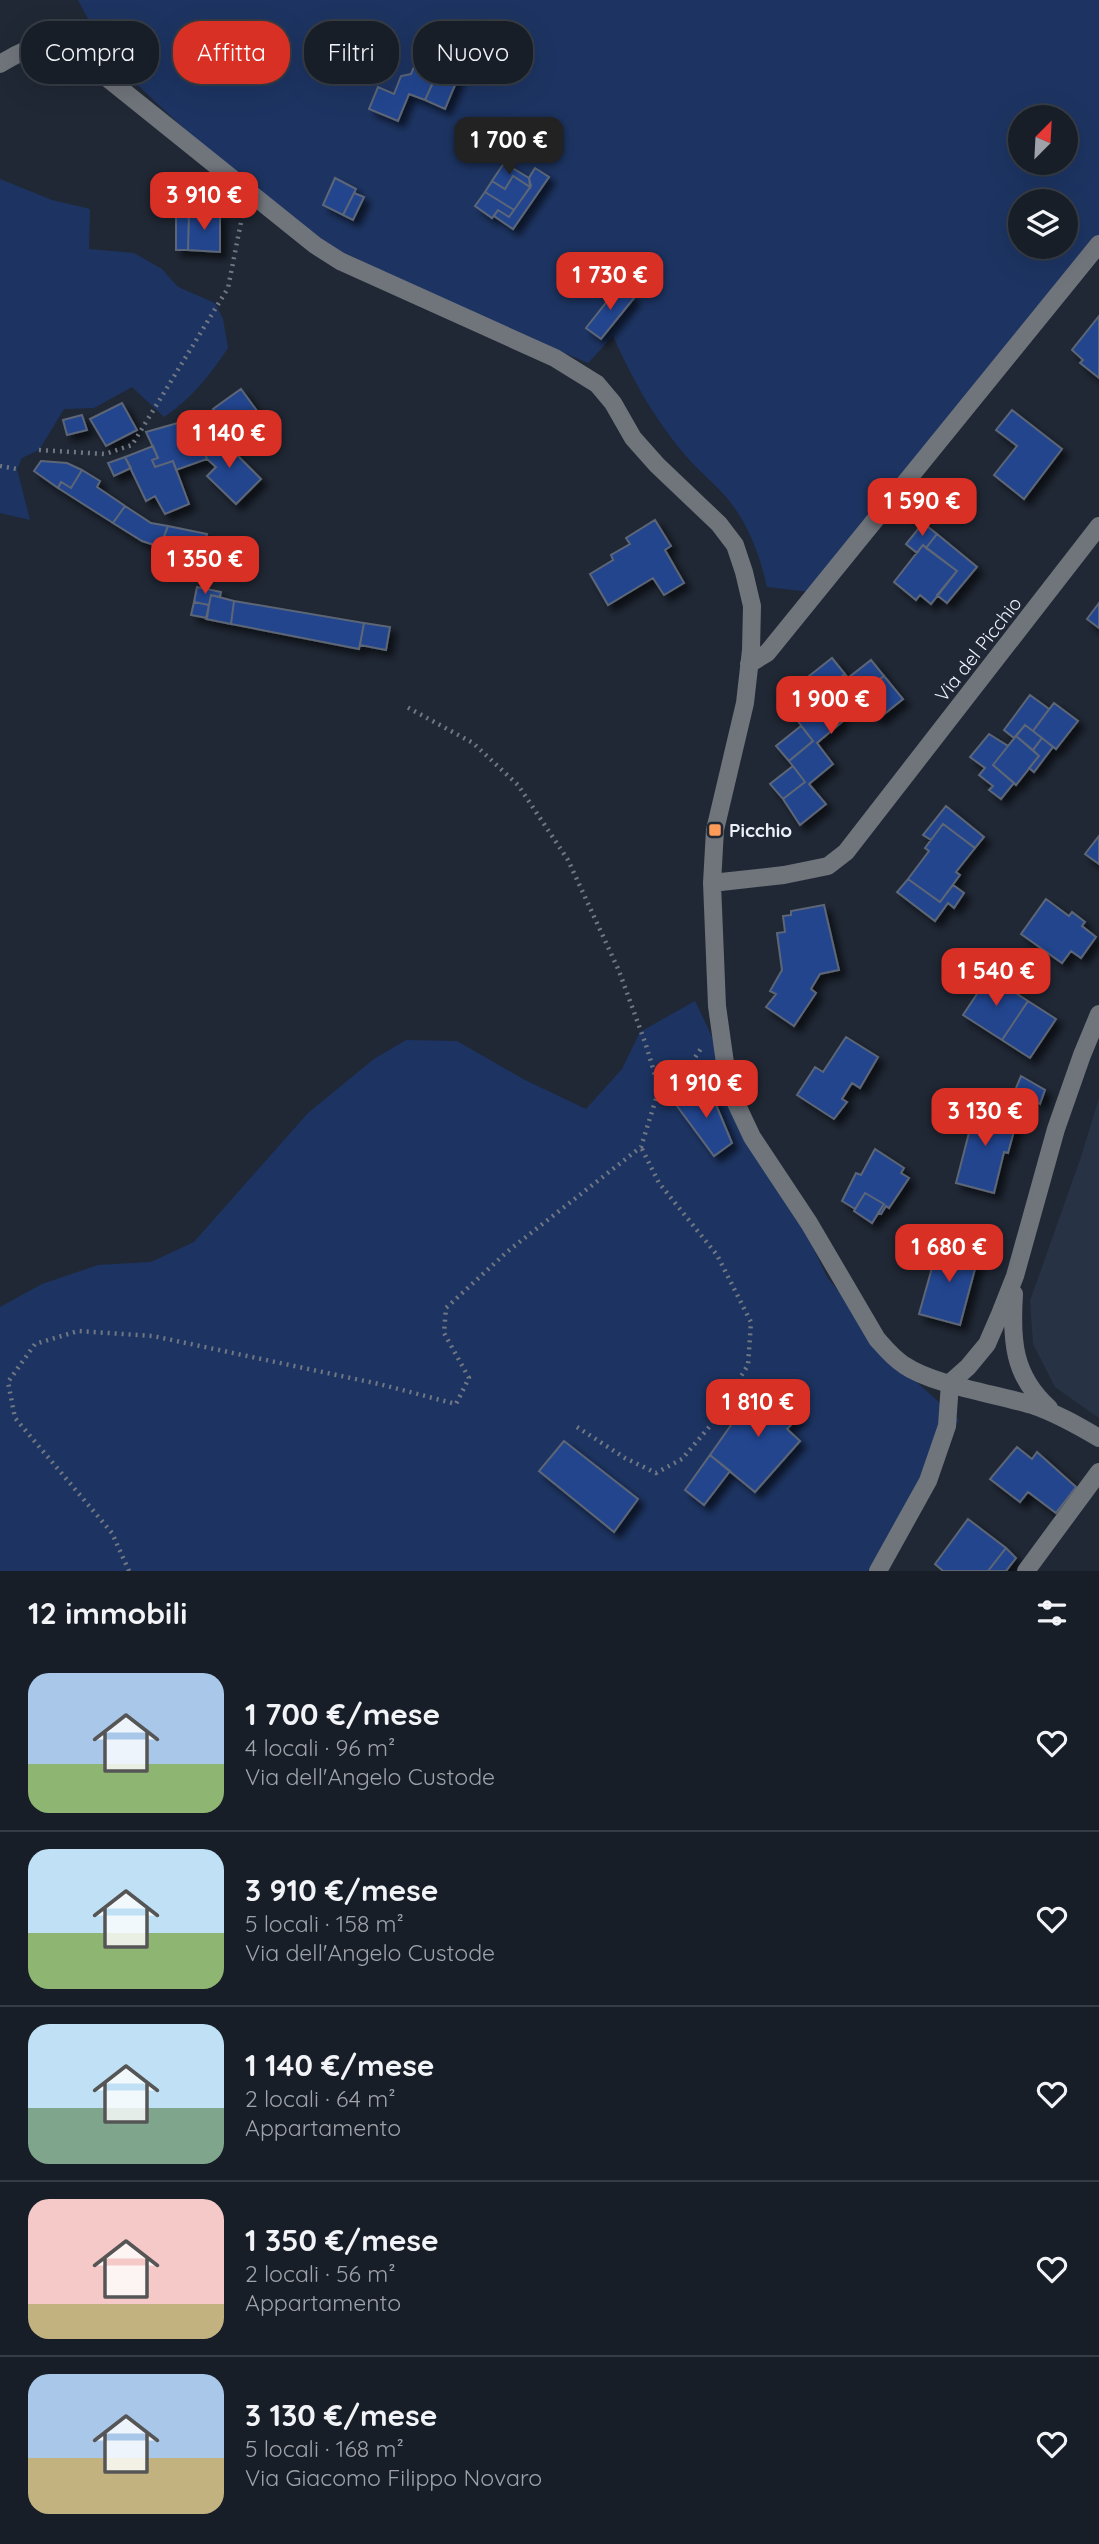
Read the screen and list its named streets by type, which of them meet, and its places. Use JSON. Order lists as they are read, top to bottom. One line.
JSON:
{"streets":{"street":["Via del Picchio"]},"places":{"transit":["Picchio"]},"north":"top right","page":{"chip":["Compra","Affitta","Filtri","Nuovo"],"price":["1 700 €","3 910 €","1 730 €","1 140 €","1 590 €","1 350 €","1 900 €","1 540 €","1 910 €","3 130 €","1 680 €","1 810 €"],"heading":"12 immobili","list":[{"name":"1 700 €/mese","note":"4 locali · 96 m² · Via dell'Angelo Custode"},{"name":"3 910 €/mese","note":"5 locali · 158 m² · Via dell'Angelo Custode"},{"name":"1 140 €/mese","note":"2 locali · 64 m² · Appartamento"},{"name":"1 350 €/mese","note":"2 locali · 56 m² · Appartamento"},{"name":"3 130 €/mese","note":"5 locali · 168 m² · Via Giacomo Filippo Novaro"}]}}
